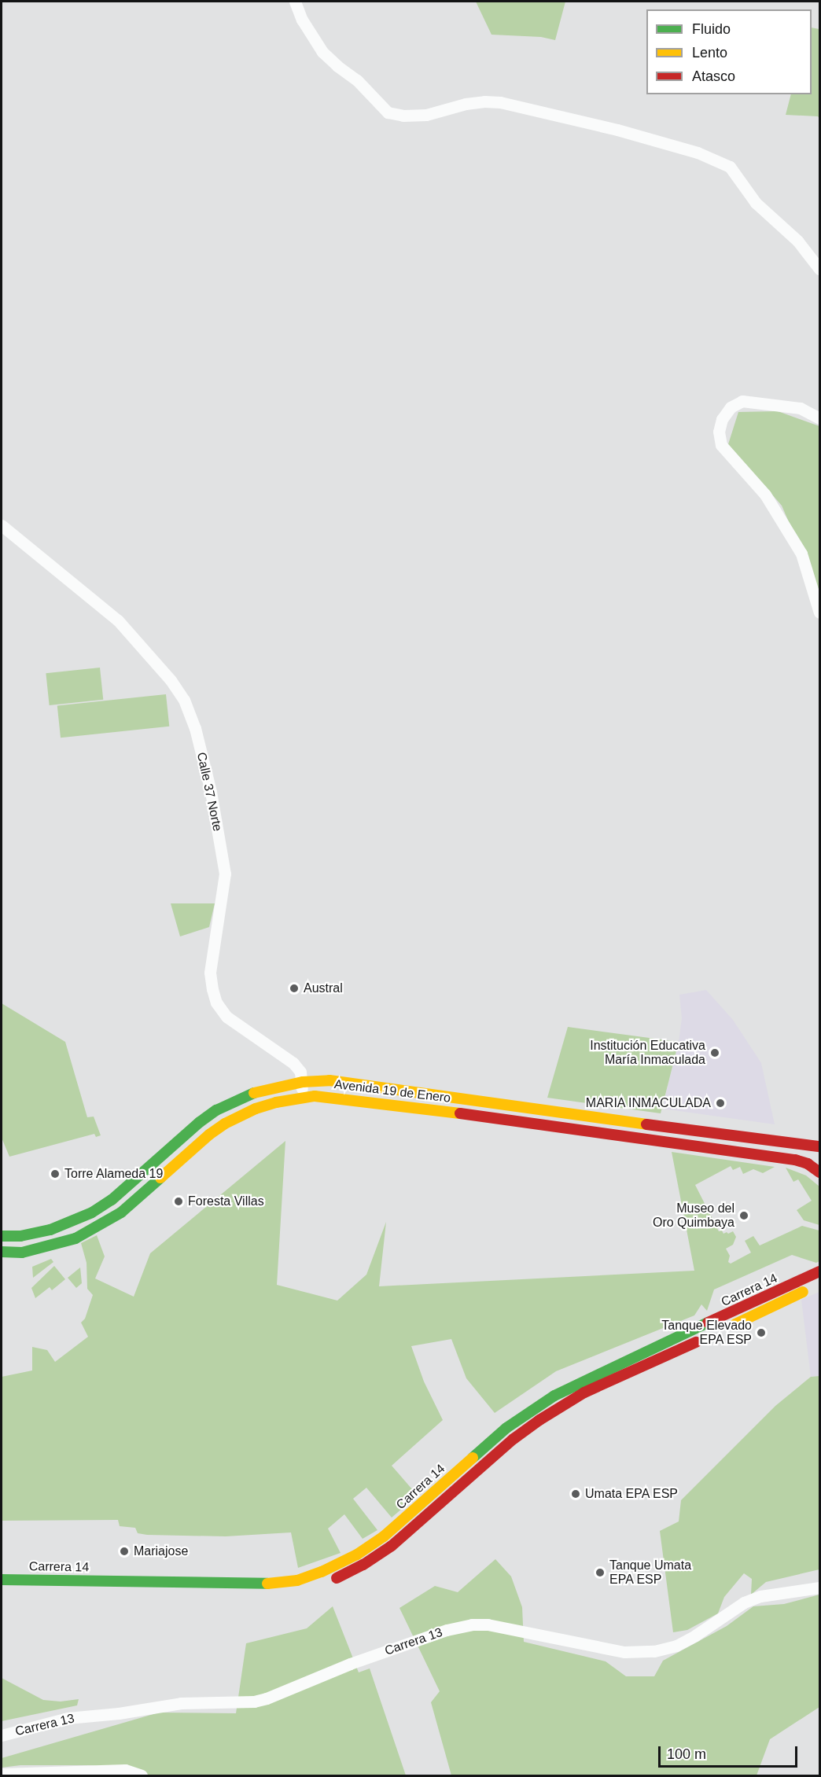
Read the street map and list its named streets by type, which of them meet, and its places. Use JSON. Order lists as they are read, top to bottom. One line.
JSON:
{"streets":{"main road":["Avenida 19 de Enero","Carrera 14"],"street":["Calle 37 Norte","Carrera 13"]},"crossings":[["Calle 37 Norte","Avenida 19 de Enero"]],"places":["Austral","Institución Educativa María Inmaculada","MARIA INMACULADA","Torre Alameda 19","Foresta Villas","Museo del Oro Quimbaya","Tanque Elevado EPA ESP","Umata EPA ESP","Mariajose","Tanque Umata EPA ESP"],"legend":["Fluido","Lento","Atasco"],"scale_bar":"100 m"}
